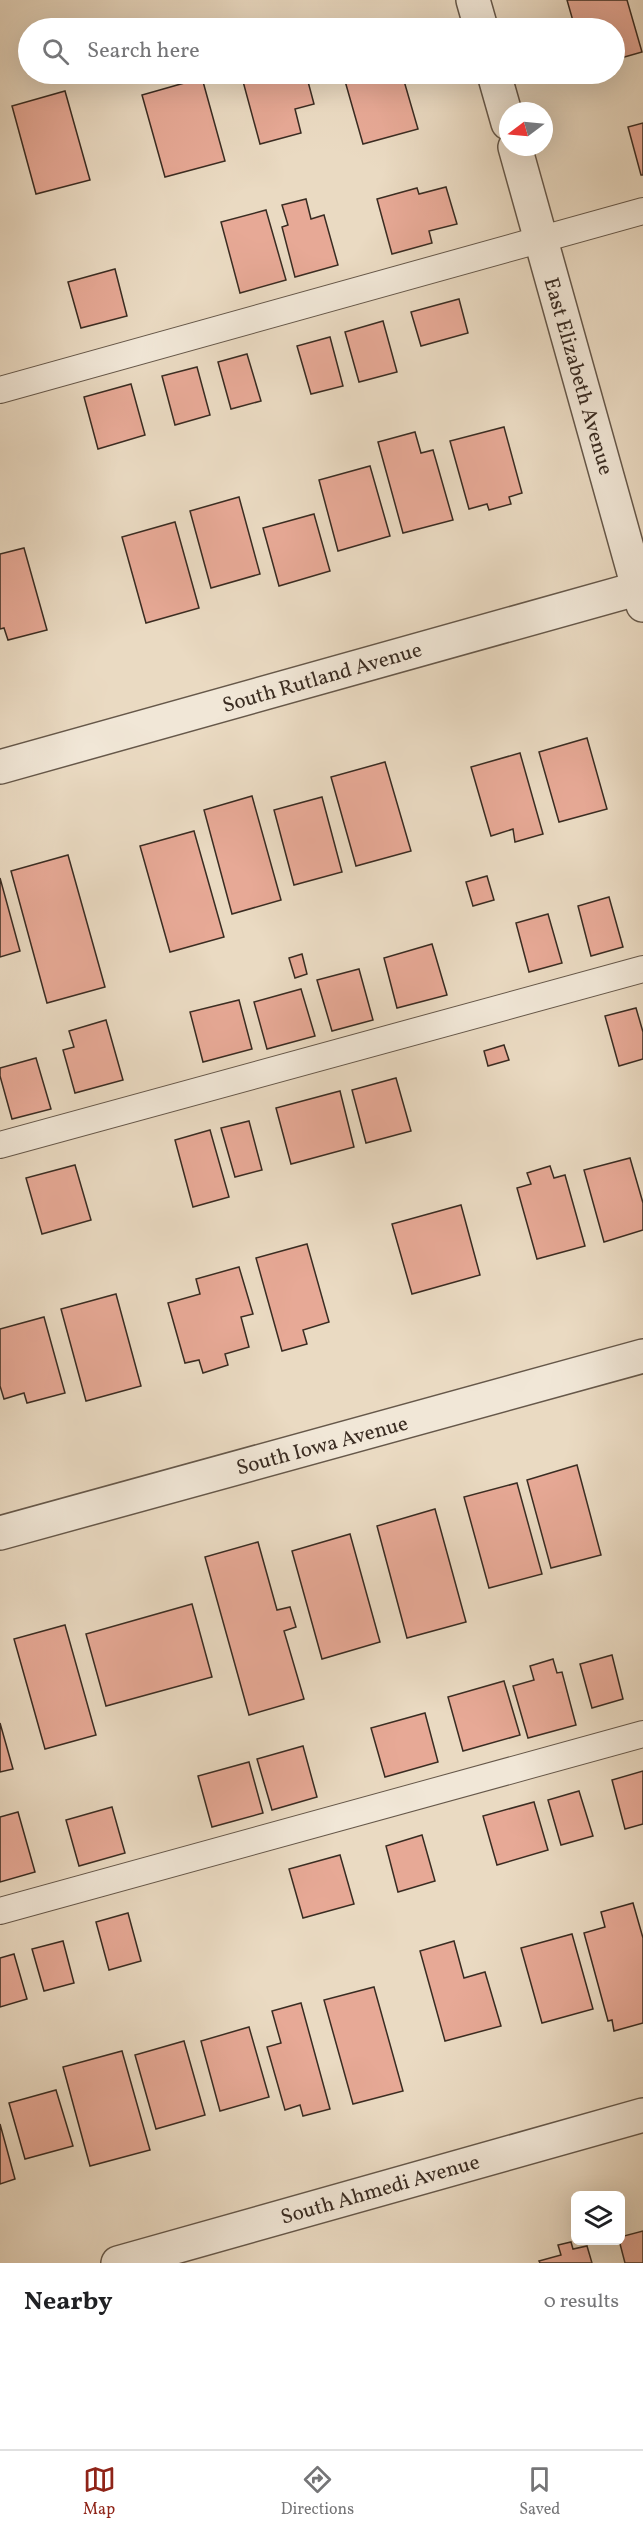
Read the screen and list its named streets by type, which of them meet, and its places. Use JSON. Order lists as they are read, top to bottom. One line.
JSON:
{"streets":{"street":["East Elizabeth Avenue","South Rutland Avenue","South Iowa Avenue","South Ahmedi Avenue"]},"crossings":[["East Elizabeth Avenue","South Rutland Avenue"]],"north":"left","page":{"search":"Search here","heading":["Nearby","0 results"],"nav":["Map","Directions","Saved"]}}
